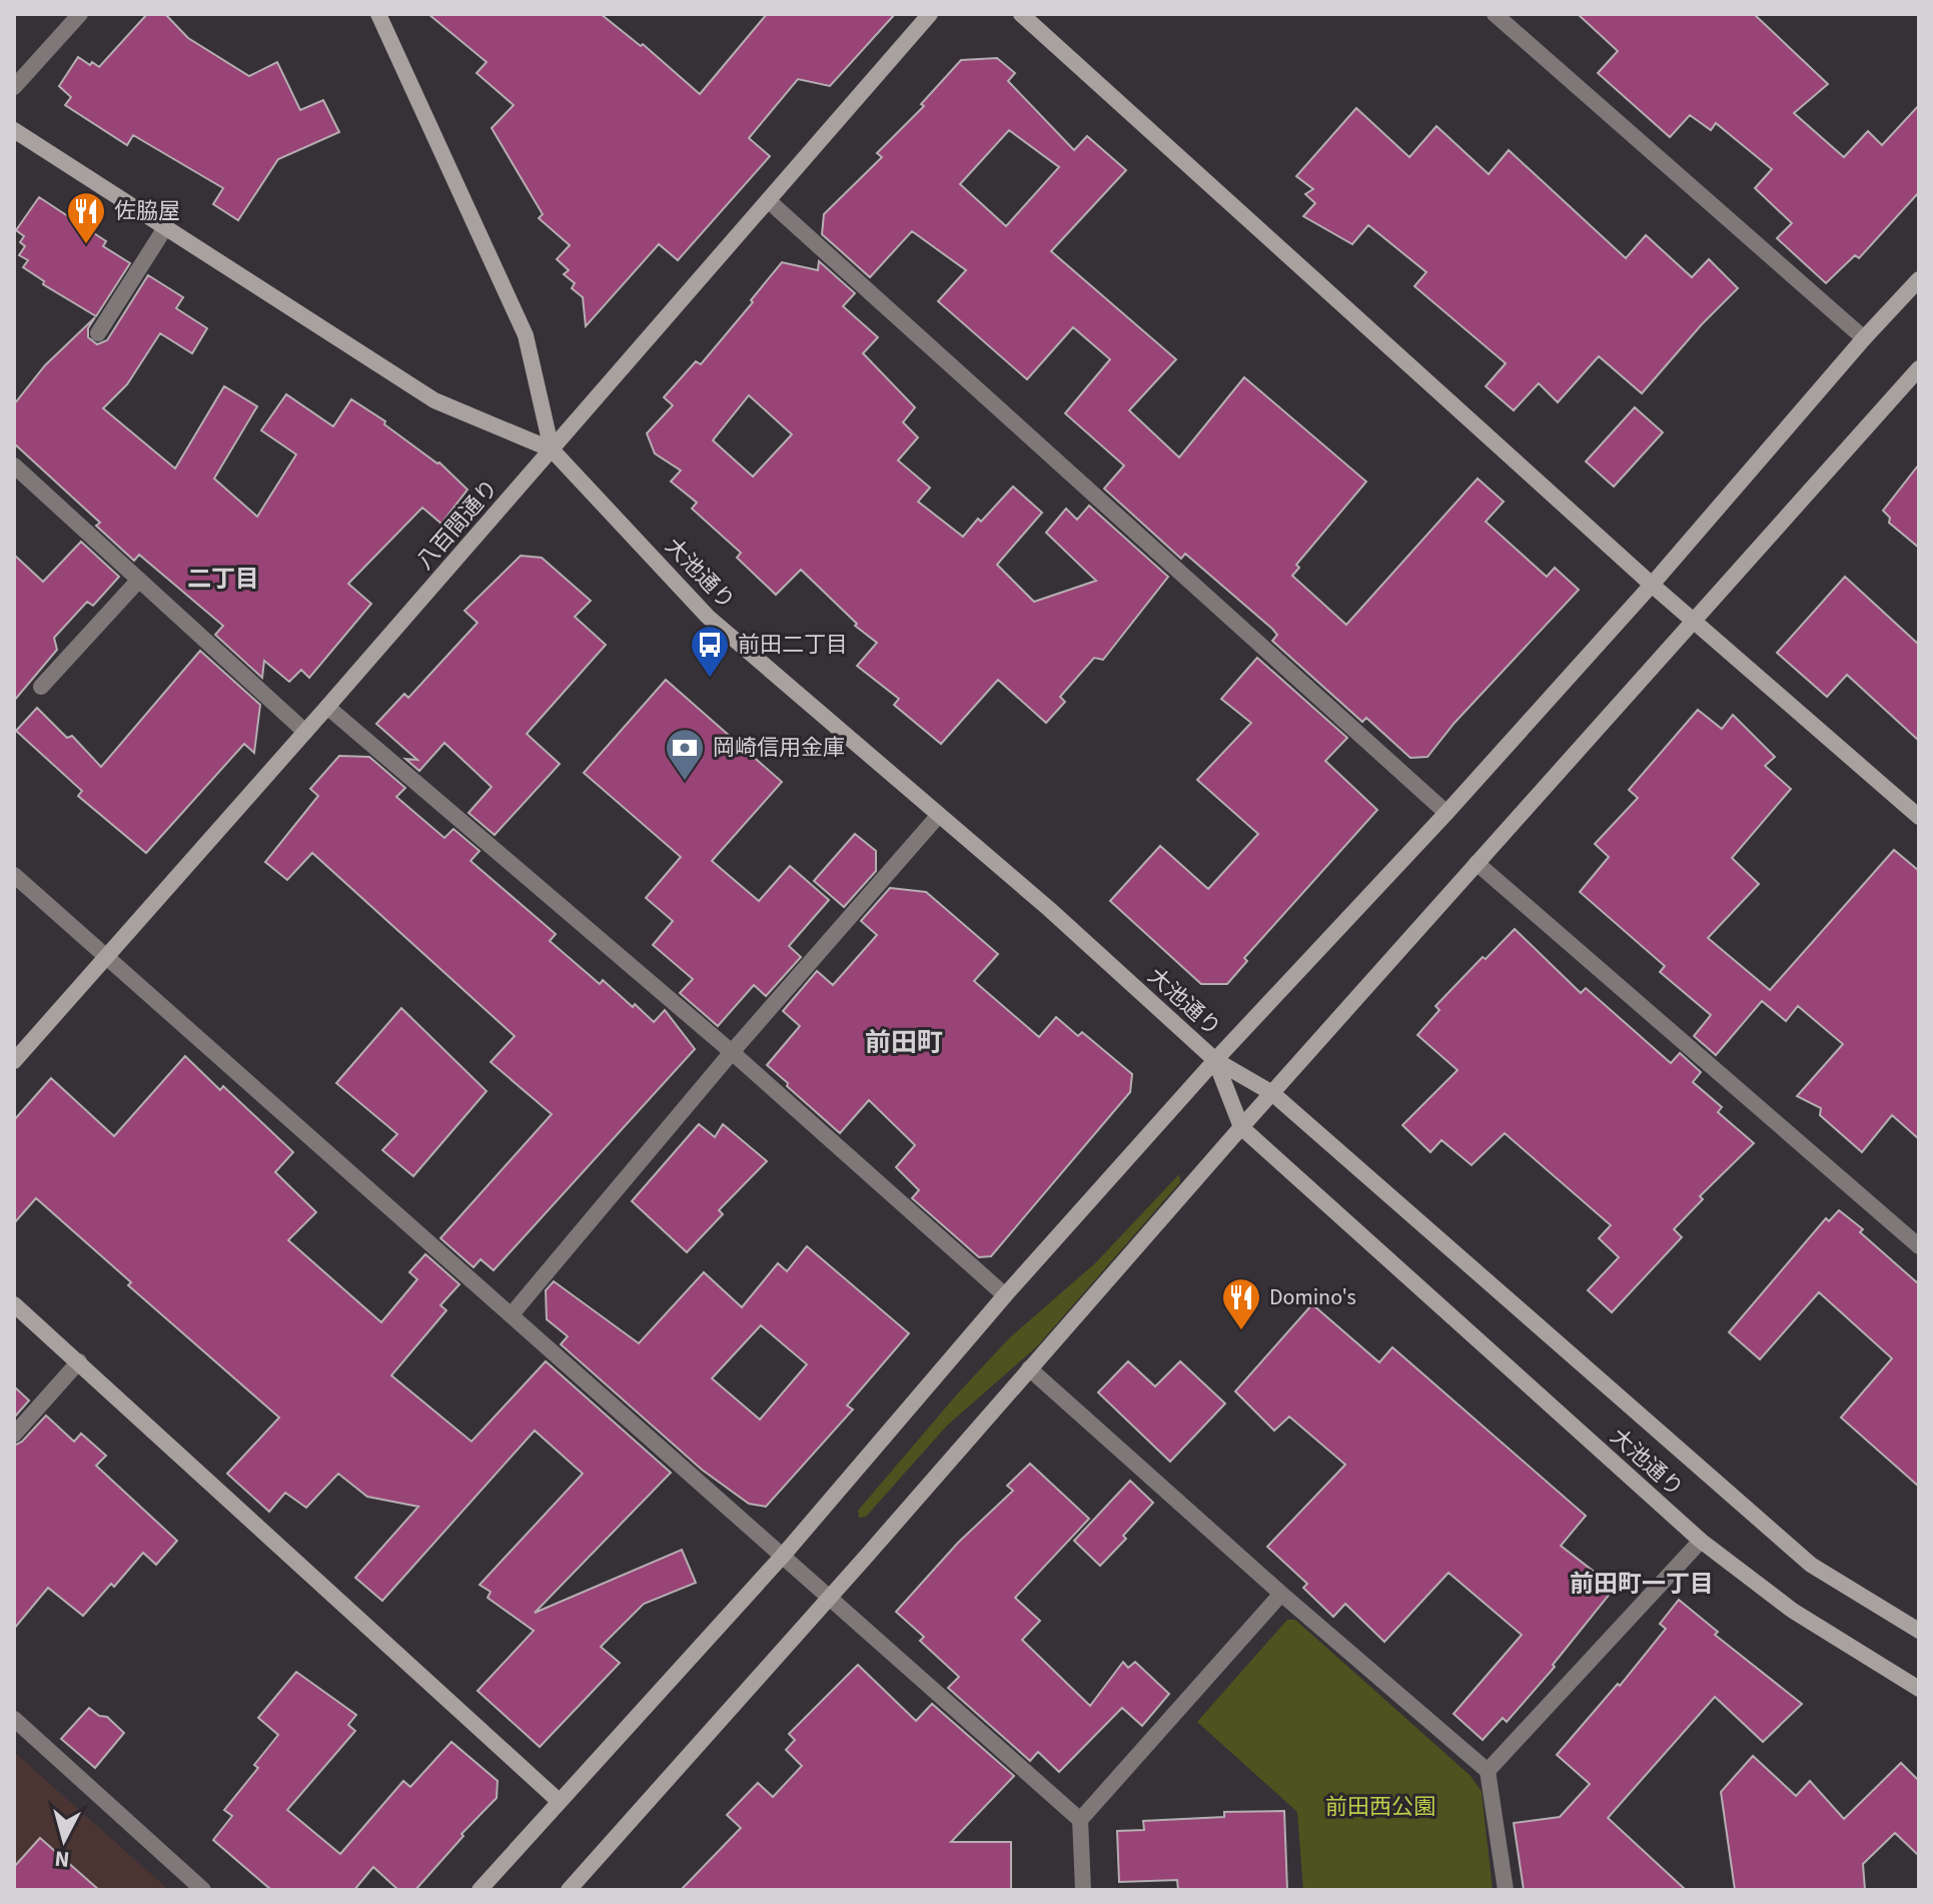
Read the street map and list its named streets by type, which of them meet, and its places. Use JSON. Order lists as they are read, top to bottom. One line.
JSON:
{"streets":{"street":["八百間通り","大池通り"]},"crossings":[["八百間通り","大池通り"]],"districts":["二丁目","前田町","前田町一丁目"],"parks":["前田西公園"],"places":{"restaurant":["佐脇屋","Domino's"],"bus stop":["前田二丁目"],"bank":["岡崎信用金庫"]},"north":"bottom"}
